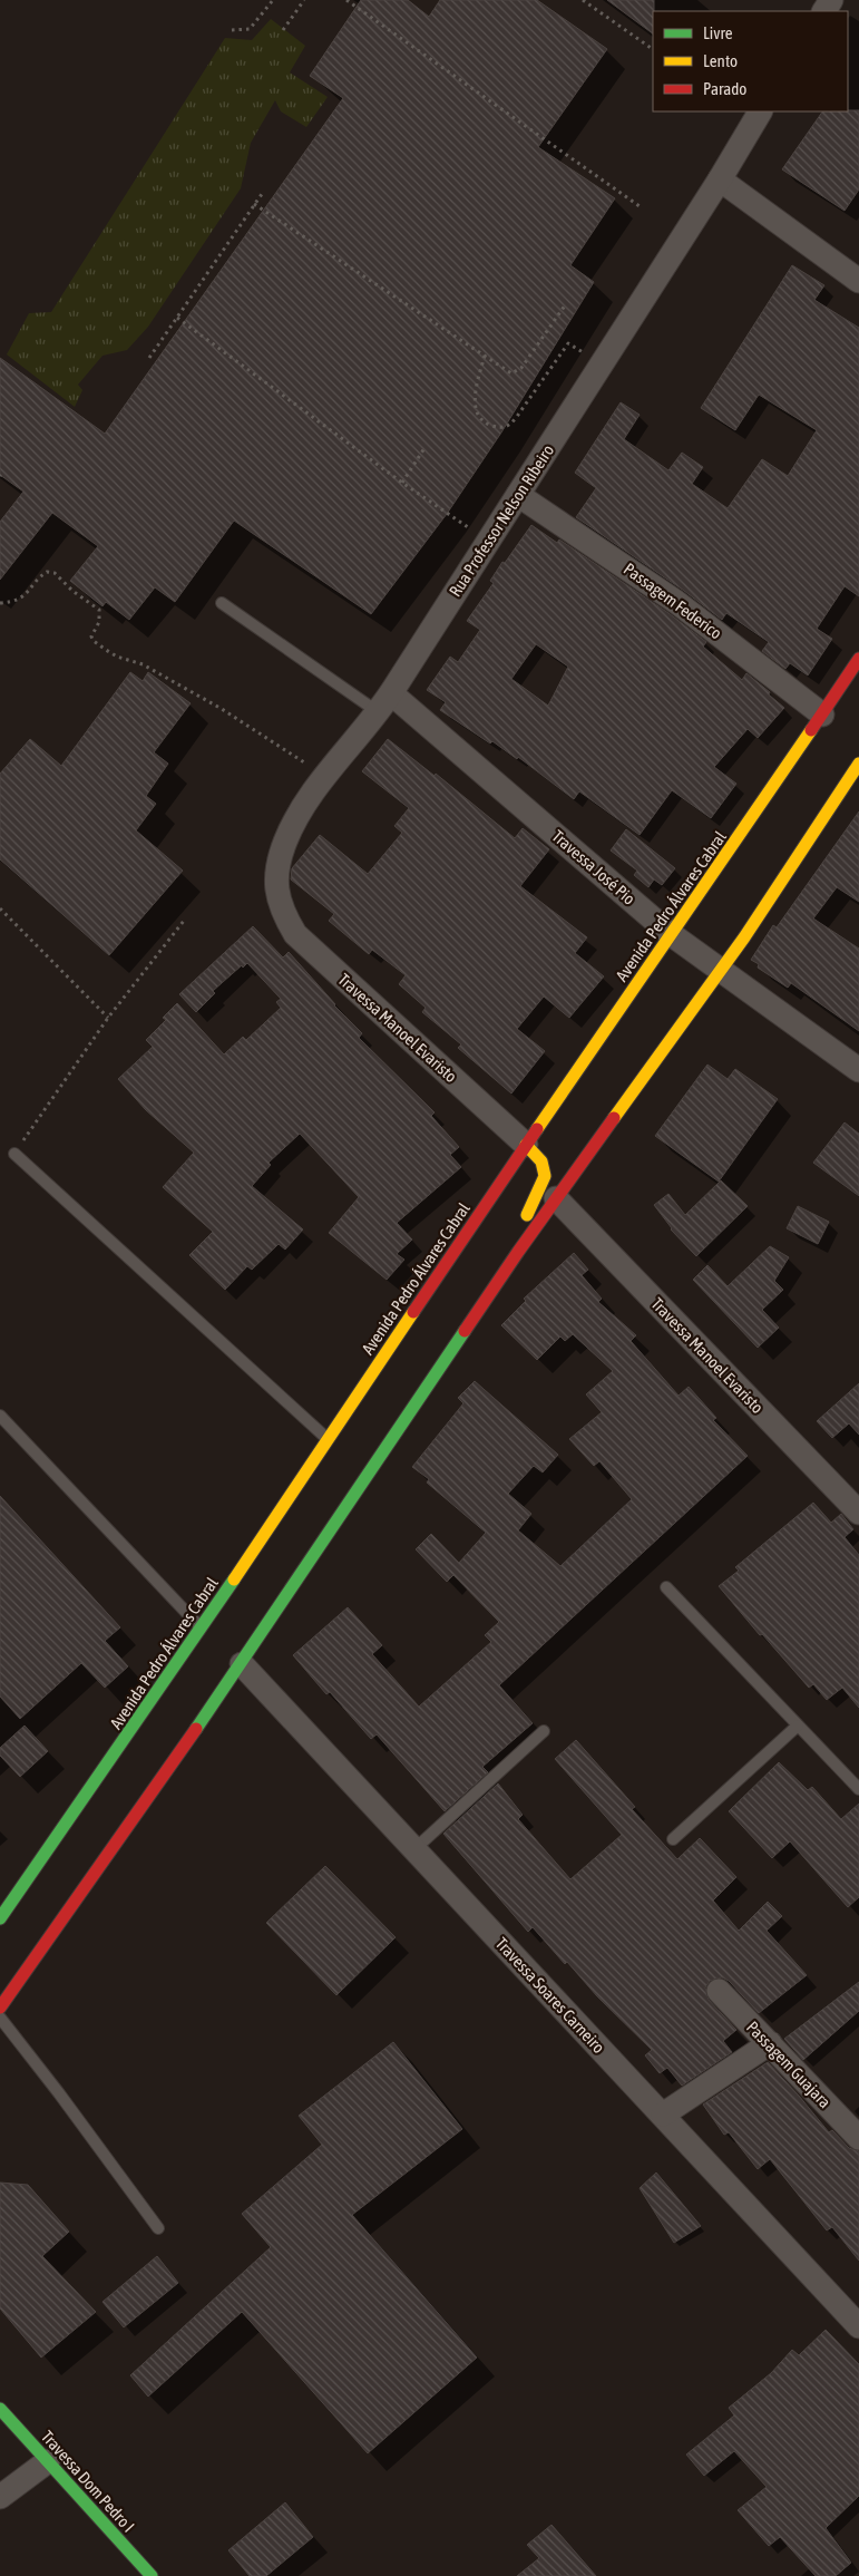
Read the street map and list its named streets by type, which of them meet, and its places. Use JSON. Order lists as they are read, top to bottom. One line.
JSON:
{"streets":{"main road":["Avenida Pedro Álvares Cabral","Travessa Dom Pedro I"],"street":["Rua Professor Nelson Ribeiro","Passagem Federico","Travessa José Pio","Travessa Manoel Evaristo","Travessa Soares Carneiro","Passagem Guajara"]},"crossings":[["Rua Professor Nelson Ribeiro","Passagem Federico"],["Rua Professor Nelson Ribeiro","Travessa José Pio"],["Rua Professor Nelson Ribeiro","Travessa Manoel Evaristo"],["Passagem Federico","Avenida Pedro Álvares Cabral"],["Travessa José Pio","Avenida Pedro Álvares Cabral"],["Avenida Pedro Álvares Cabral","Travessa Manoel Evaristo"]],"legend":["Livre","Lento","Parado"]}
